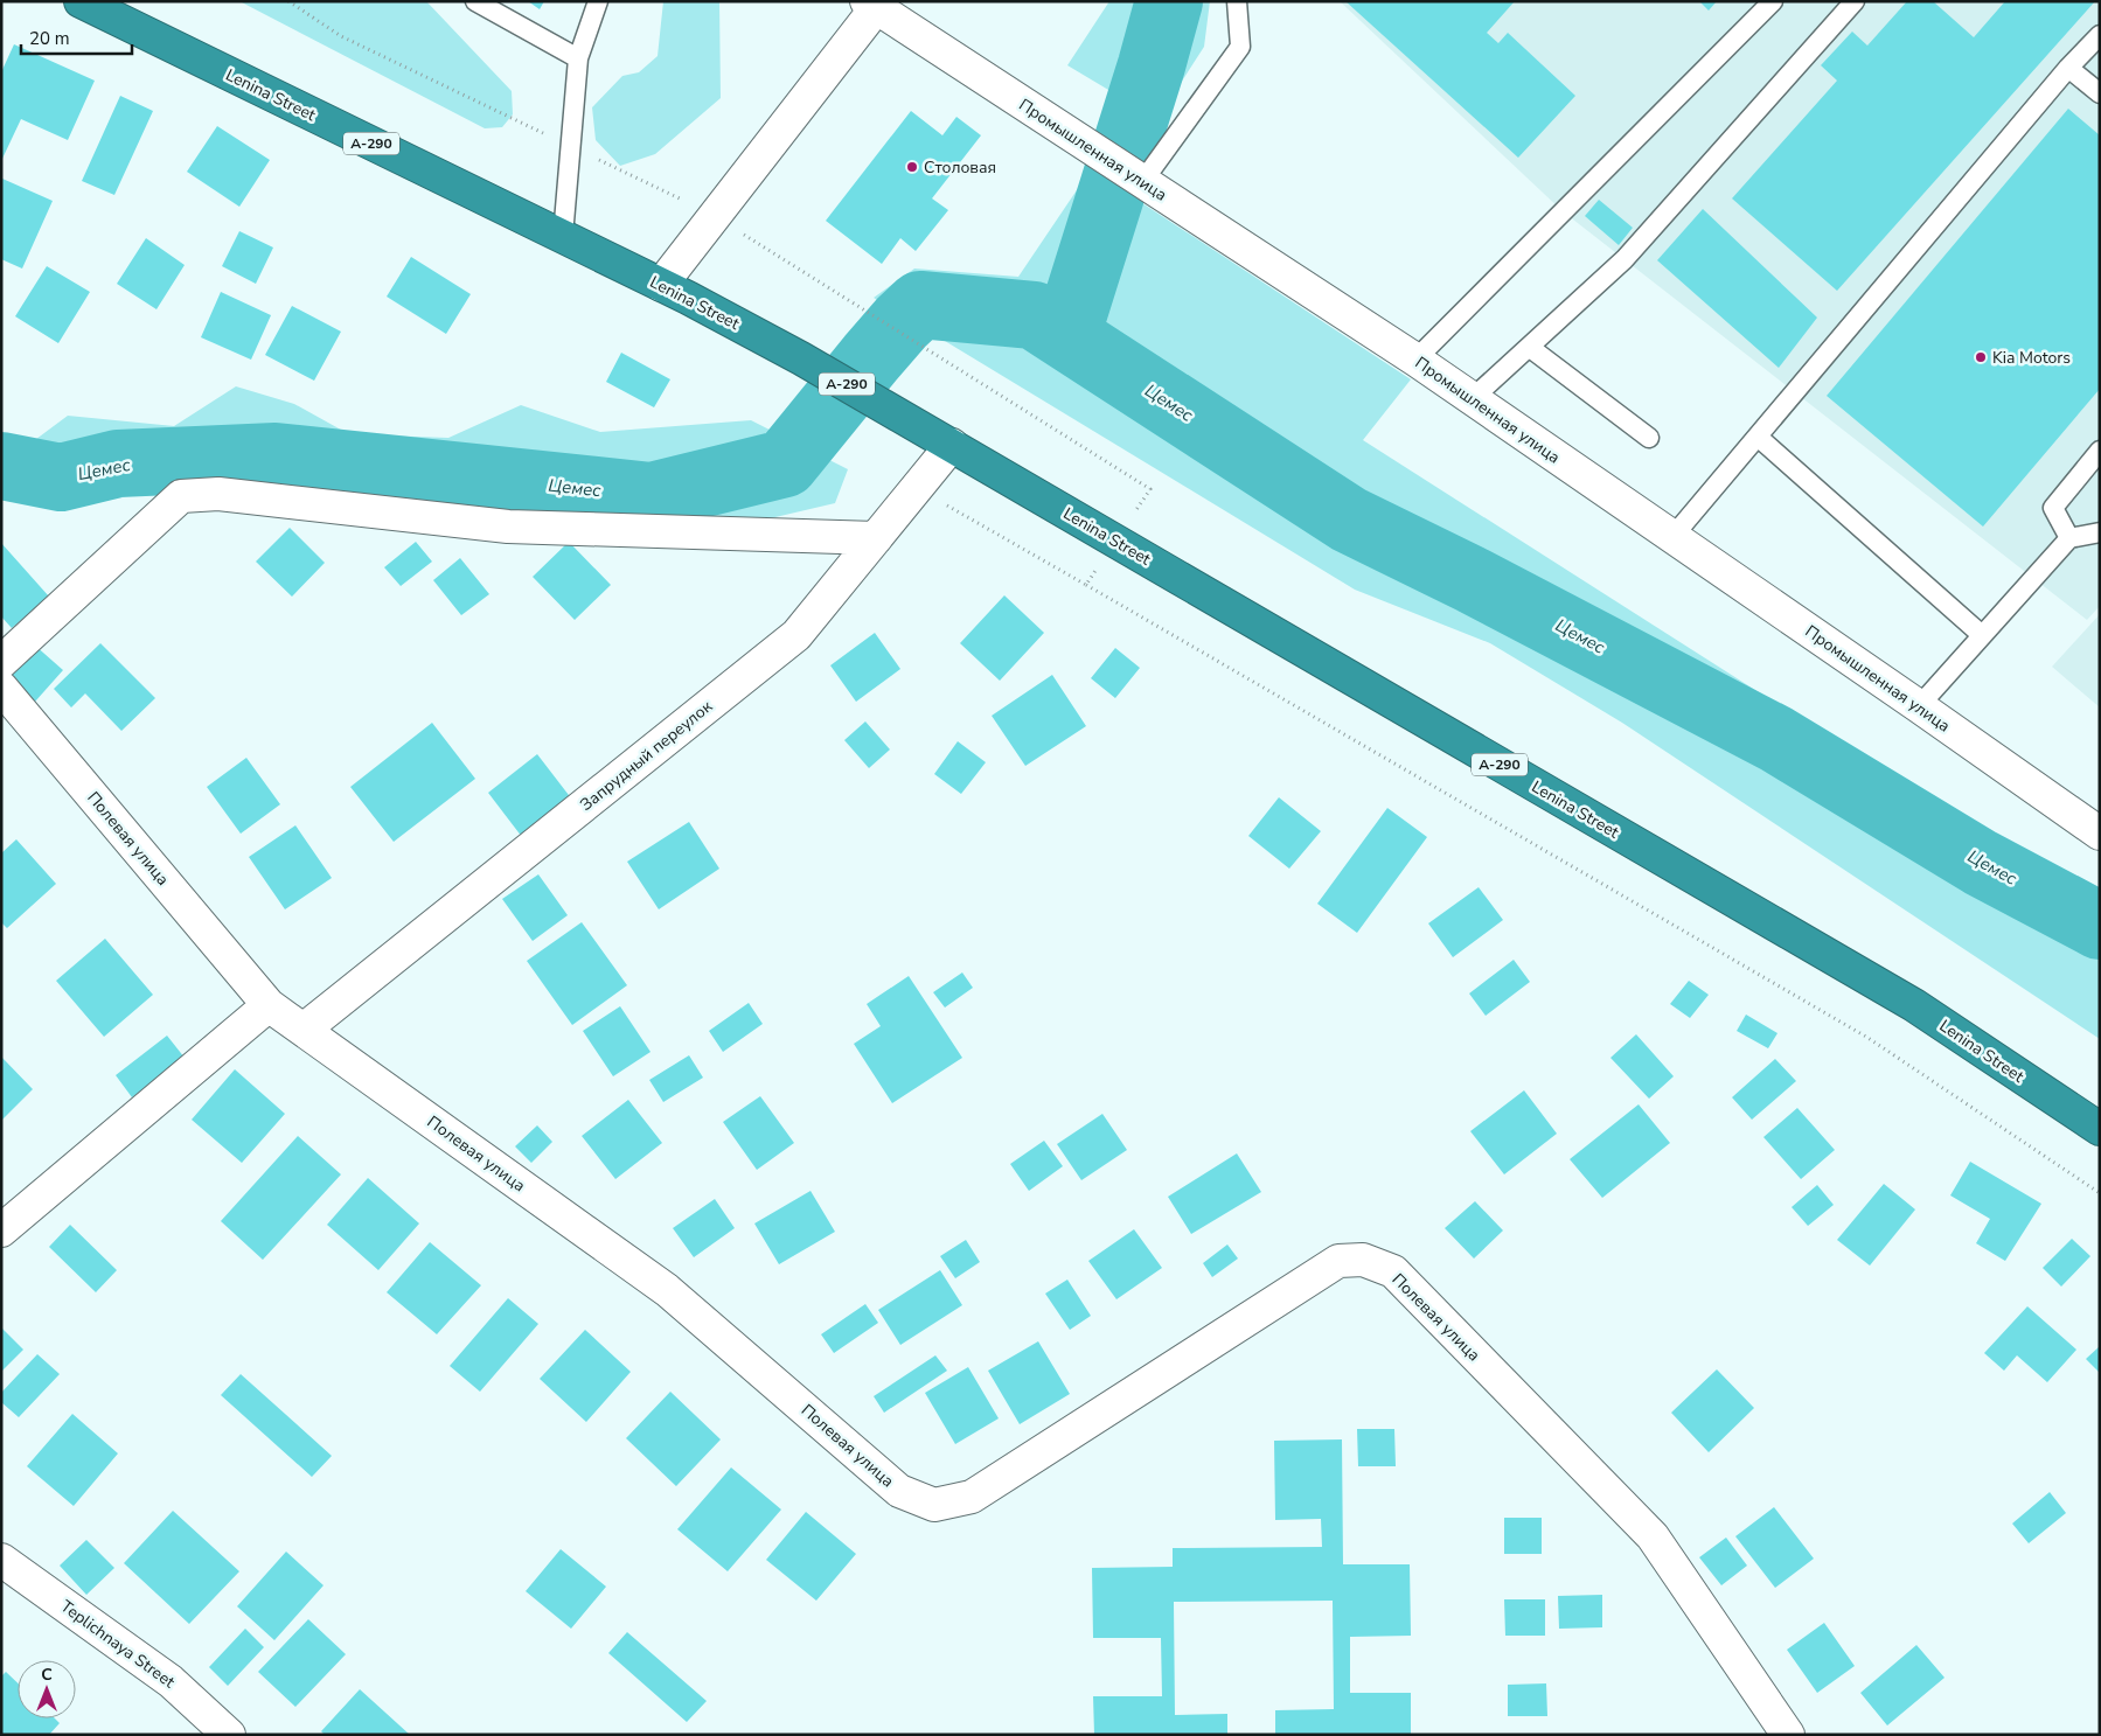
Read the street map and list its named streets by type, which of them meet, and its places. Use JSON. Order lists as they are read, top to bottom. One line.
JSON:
{"streets":{"highway":["Lenina Street","А-290"],"street":["Промышленная улица","Запрудный переулок","Полевая улица","Teplichnaya Street"]},"crossings":[["Lenina Street","Запрудный переулок"],["Запрудный переулок","Полевая улица"]],"water":["Цемес"],"places":["Столовая","Kia Motors"],"scale_bar":"20 m","north":"top"}
